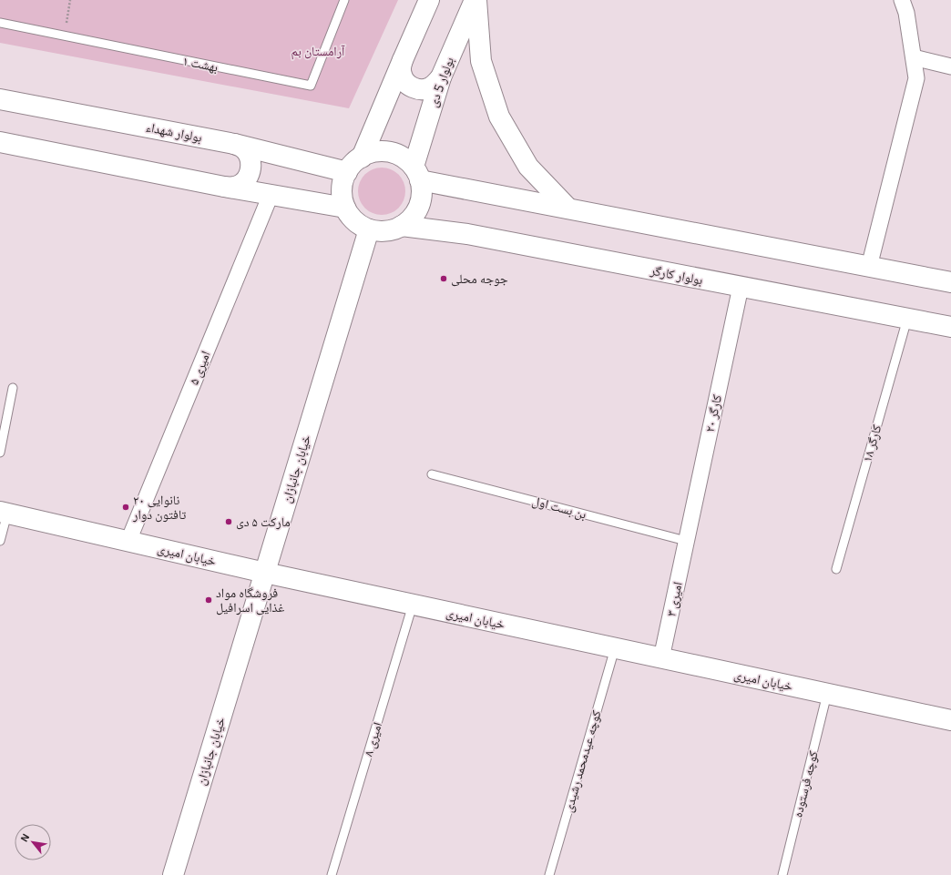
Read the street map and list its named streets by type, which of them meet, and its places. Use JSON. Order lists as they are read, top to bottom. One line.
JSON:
{"streets":{"main road":["بولوار 5 دی","بولوار شهداء","بولوار کارگر","خیابان جانبازان","خیابان امیری"],"street":["امیری ۵","کارگر ۲۰","امیری ۳"],"lane":["بهشت ۱","کارگر ۱۸","بن بست اول","امیری ۸","کوچه عیدمحمد رشیدی","کوچه فرستوده"]},"crossings":[["بولوار 5 دی","بولوار شهداء"],["بولوار 5 دی","بولوار کارگر"],["بولوار 5 دی","خیابان جانبازان"],["بولوار شهداء","بولوار کارگر"],["بولوار شهداء","خیابان جانبازان"],["بولوار کارگر","کارگر ۲۰"],["بولوار کارگر","کارگر ۱۸"],["بولوار کارگر","خیابان جانبازان"],["امیری ۵","خیابان امیری"],["کارگر ۲۰","بن بست اول"],["کارگر ۲۰","امیری ۳"],["خیابان جانبازان","خیابان امیری"],["بن بست اول","امیری ۳"],["خیابان امیری","امیری ۳"],["خیابان امیری","امیری ۸"],["خیابان امیری","کوچه عیدمحمد رشیدی"],["خیابان امیری","کوچه فرستوده"]],"parks":["آرامستان بم"],"places":["جوجه محلی","نانوایی ۲۰ تافتون دوار","مارکت ۵ دی","فروشگاه مواد غذایی اسرافیل"],"north":"top left"}
